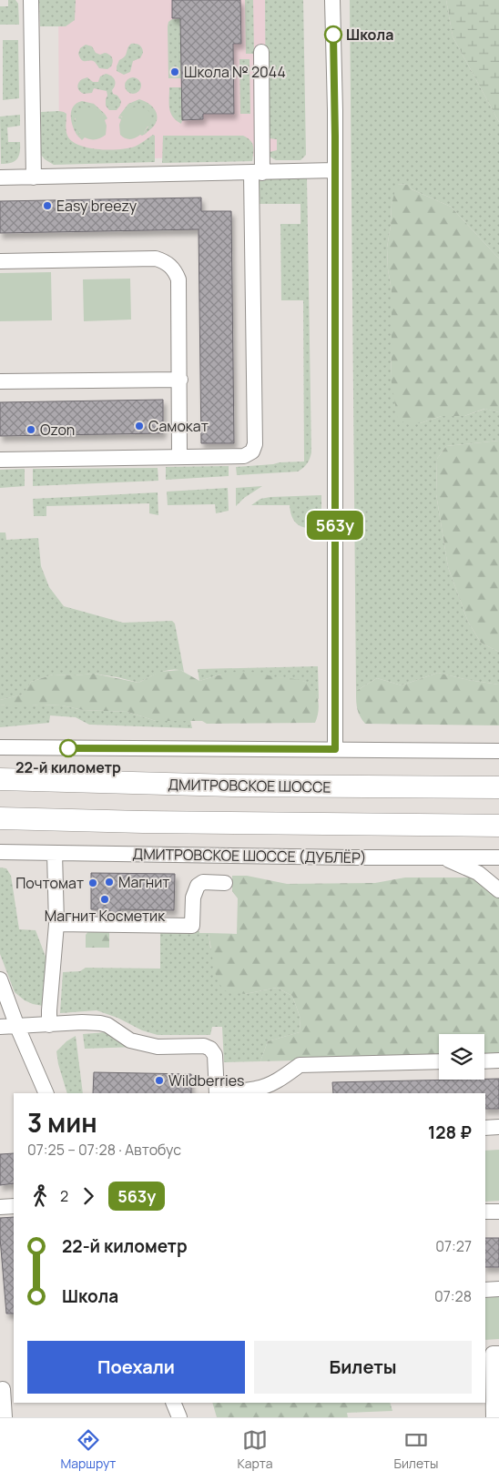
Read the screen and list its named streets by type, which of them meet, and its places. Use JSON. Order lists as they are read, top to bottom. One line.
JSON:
{"streets":{"highway":["ДМИТРОВСКОЕ ШОССЕ"],"street":["ДМИТРОВСКОЕ ШОССЕ (ДУБЛЁР)"]},"places":["Школа","Школа № 2044","Easy breezy","Самокат","Ozon","22-й километр","Магнит","Почтомат","Магнит Косметик","Wildberries"],"lines":["bus line 563у"],"page":{"on_map":"563у","heading":["3 мин","07:25 – 07:28 · Автобус","128 ₽"],"legs":["2","563у"],"list":[{"name":"22-й километр","value":"07:27"},{"name":"Школа","value":"07:28"}],"buttons":["Поехали","Билеты"],"tabs":["Маршрут","Карта","Билеты"]}}
